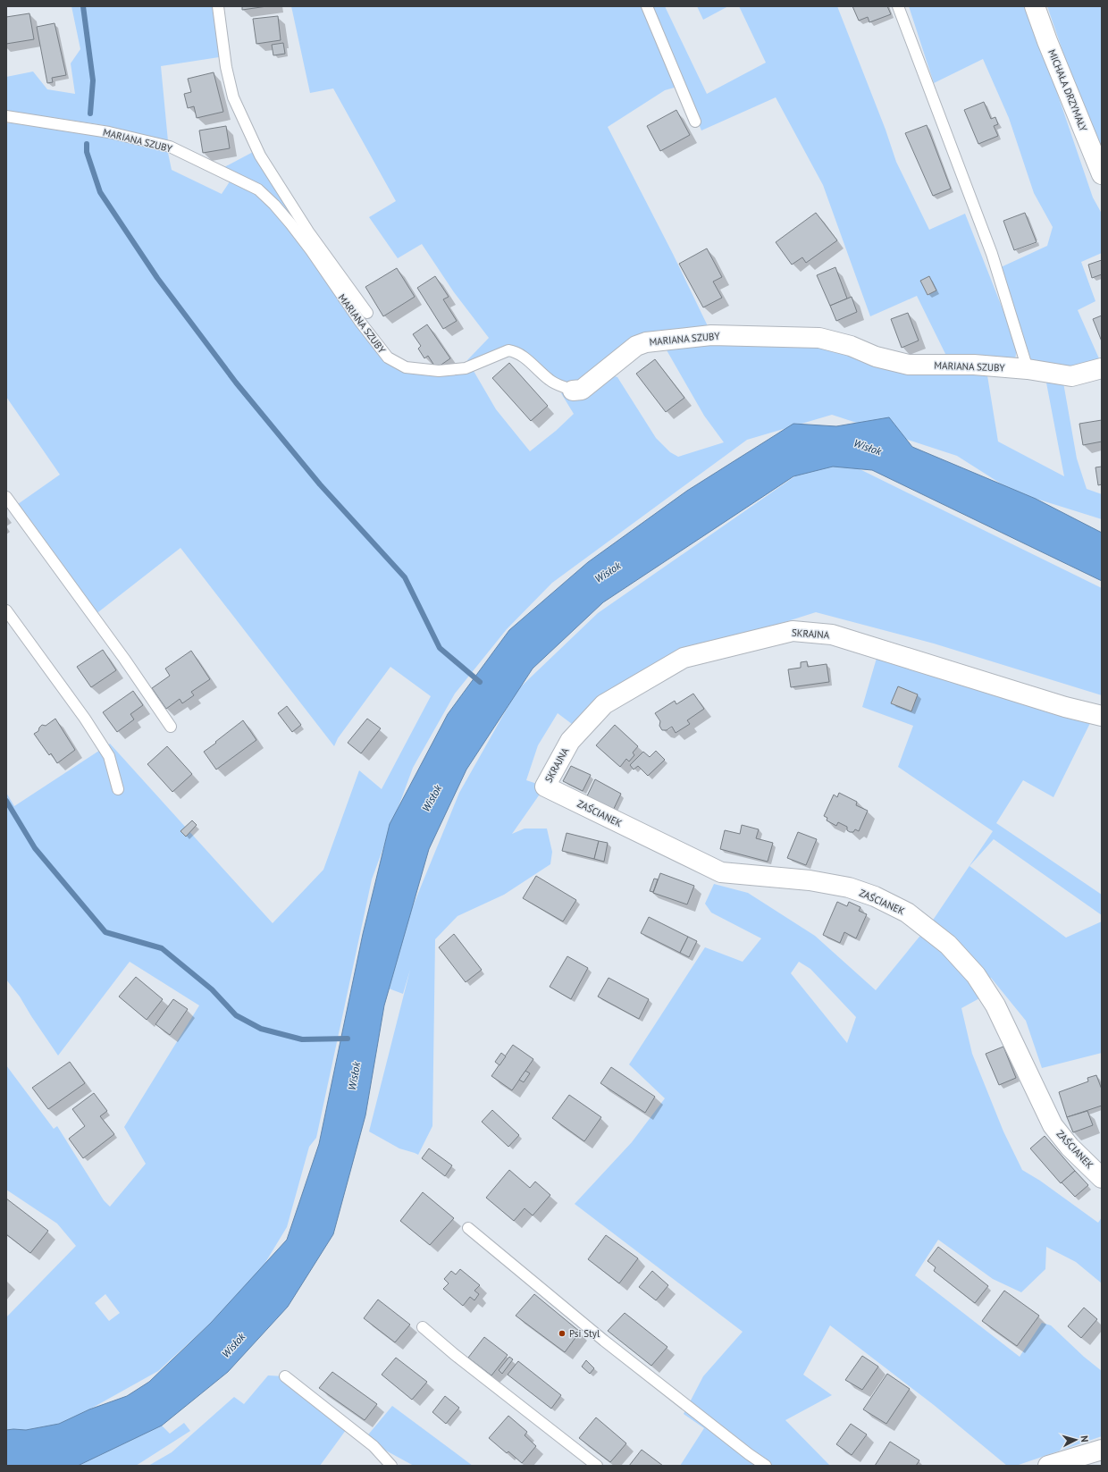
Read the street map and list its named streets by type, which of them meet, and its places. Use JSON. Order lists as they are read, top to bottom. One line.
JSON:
{"streets":{"street":["MICHAŁA DRZYMAŁY","MARIANA SZUBY","SKRAJNA","ZAŚCIANEK"]},"crossings":[["SKRAJNA","ZAŚCIANEK"]],"water":["Wisłok"],"places":["Psi Styl"],"north":"right"}
